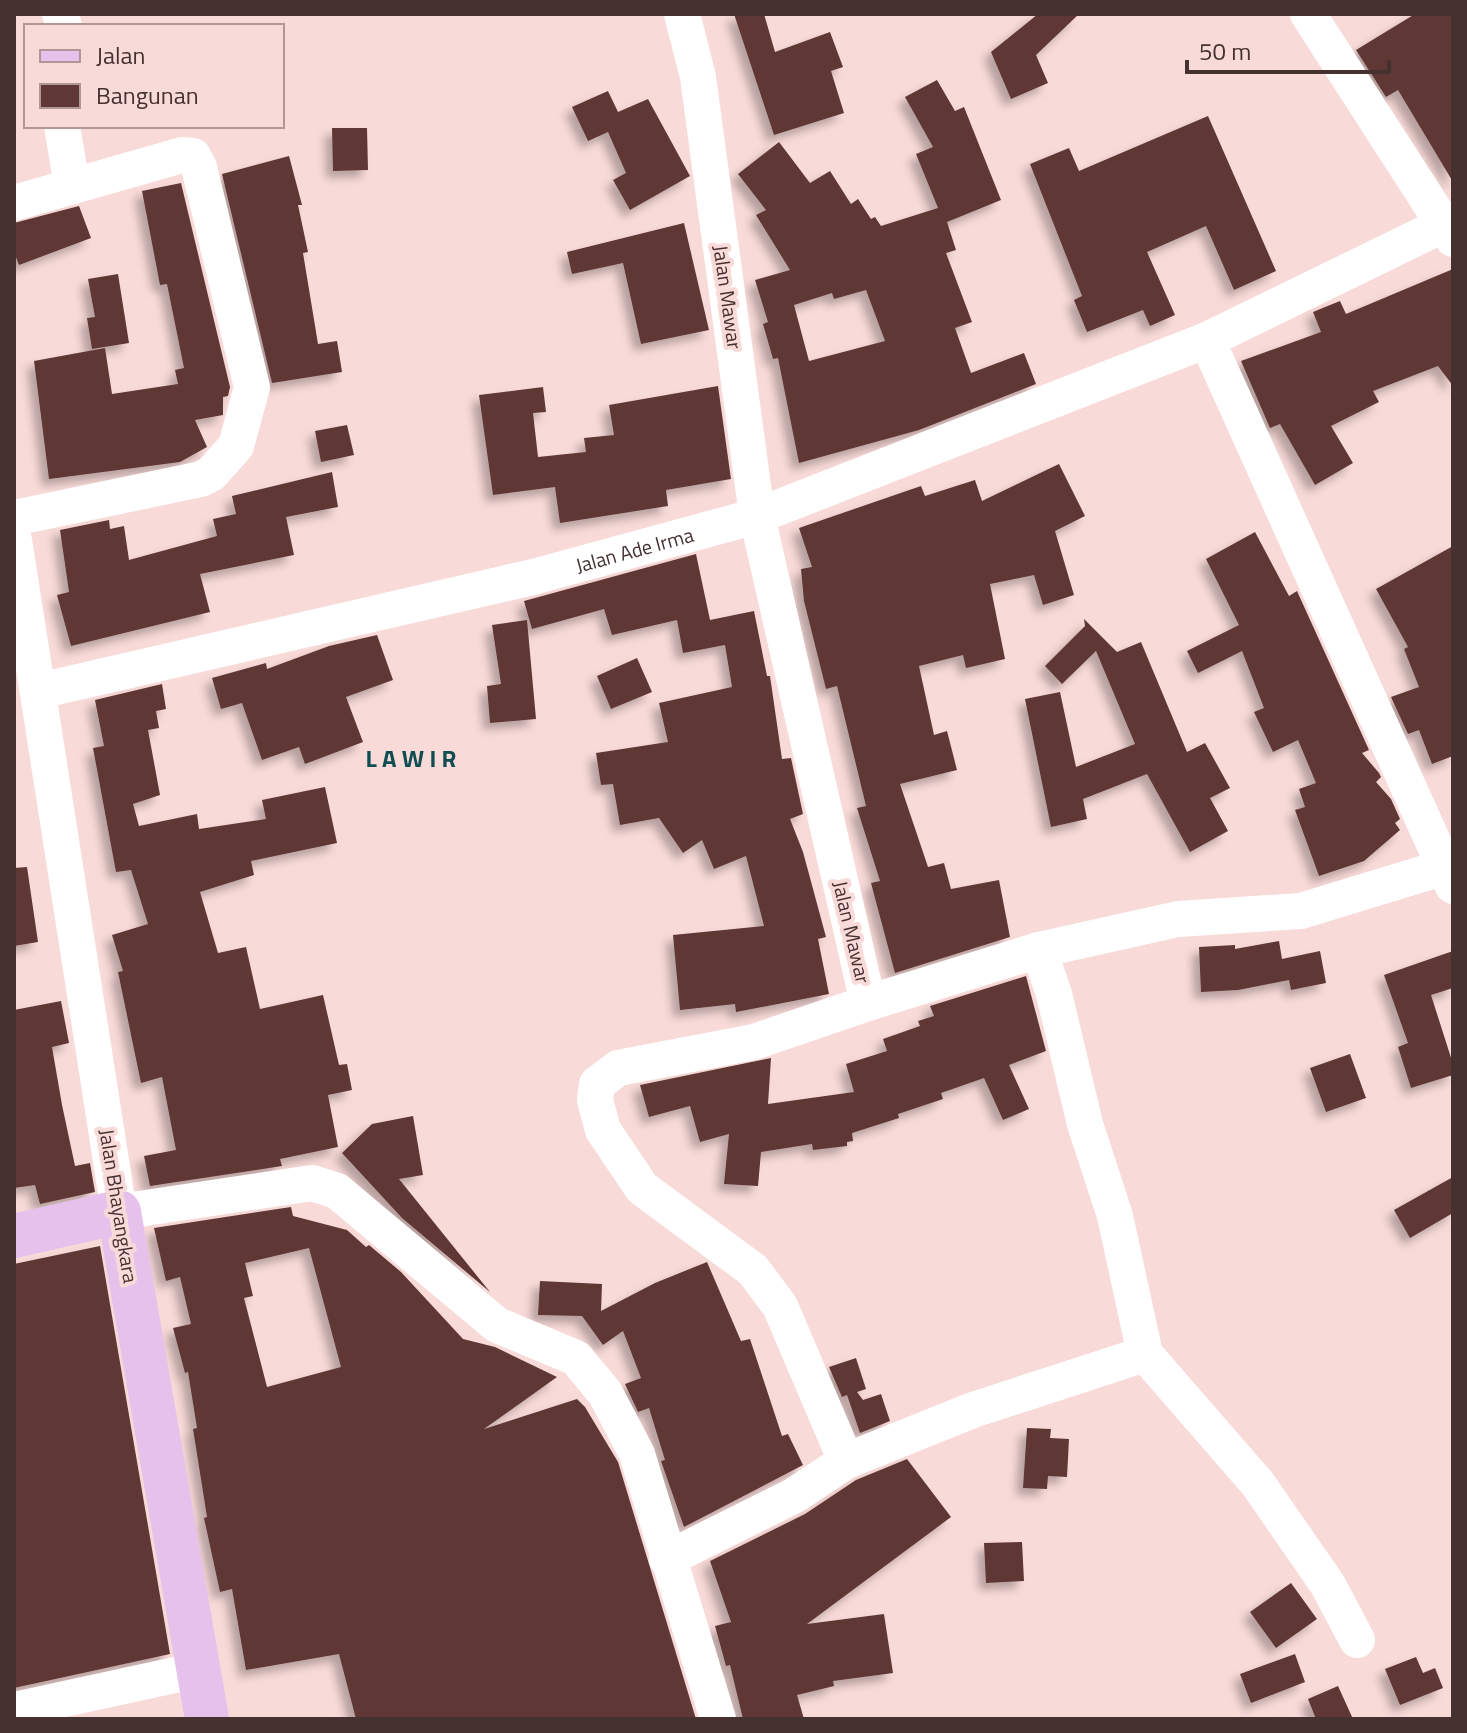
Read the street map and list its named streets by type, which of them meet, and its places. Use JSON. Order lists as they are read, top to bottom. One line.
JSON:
{"streets":{"main road":["Jalan Bhayangkara"],"street":["Jalan Mawar","Jalan Ade Irma"]},"crossings":[["Jalan Mawar","Jalan Ade Irma"],["Jalan Ade Irma","Jalan Bhayangkara"]],"districts":["L A W I R"],"legend":["Jalan","Bangunan"],"scale_bar":"50 m"}
